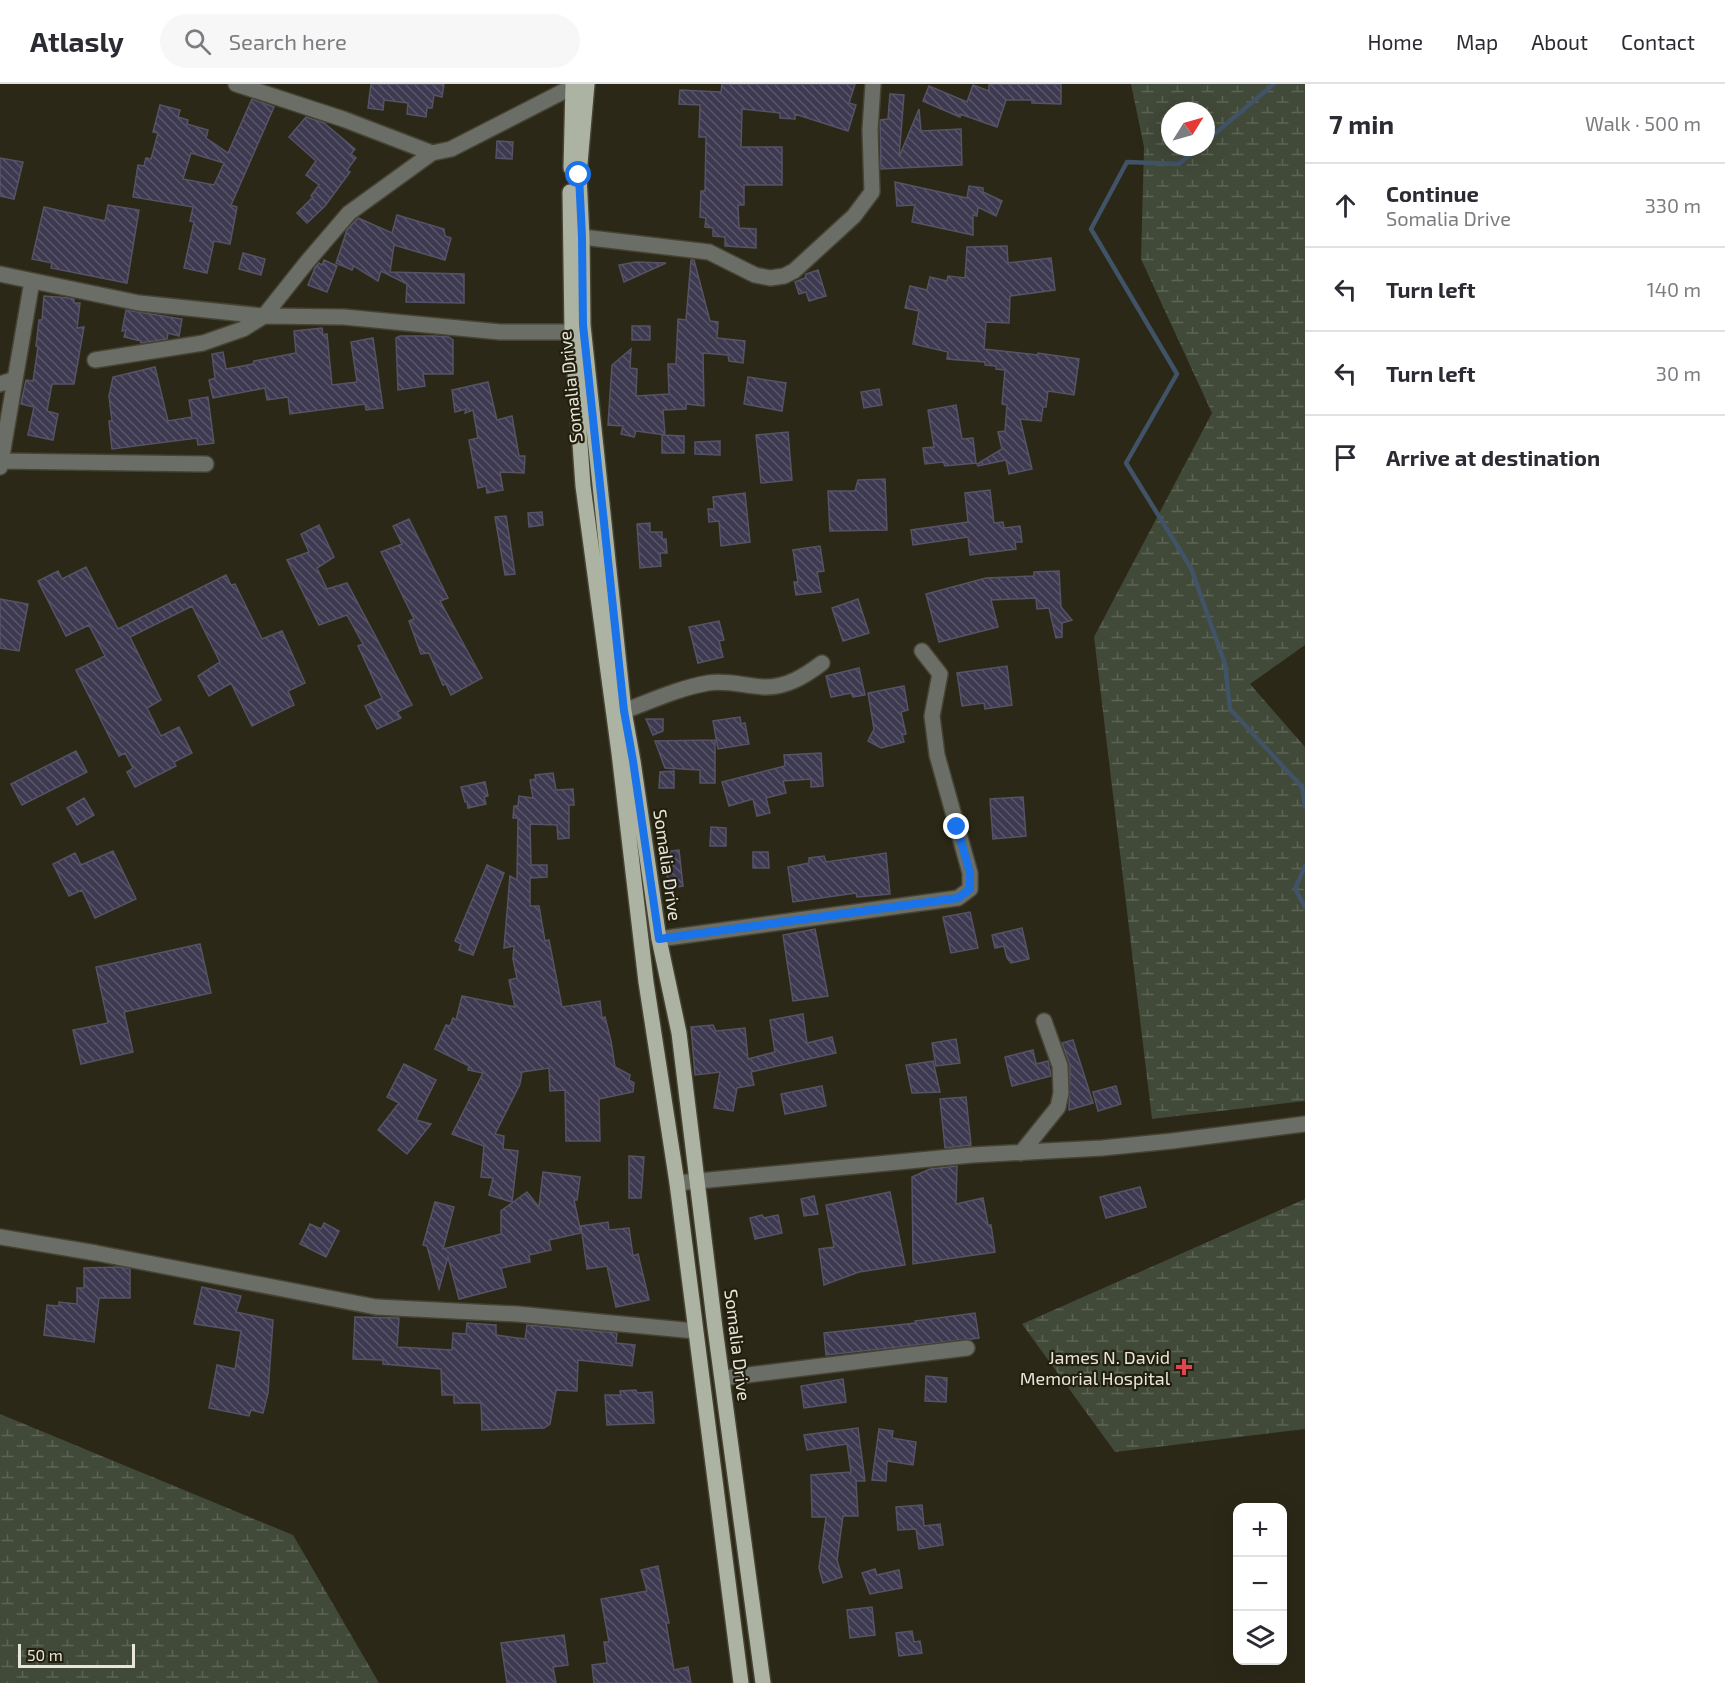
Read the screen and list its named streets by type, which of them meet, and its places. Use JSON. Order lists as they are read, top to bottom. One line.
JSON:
{"streets":{"main road":["Somalia Drive"]},"places":{"health":["James N. David Memorial Hospital"]},"scale_bar":"50 m","north":"top right","page":{"header":"Atlasly","search":"Search here","nav":["Home","Map","About","Contact"],"heading":["7 min","Walk · 500 m"],"list":[["Continue","Somalia Drive","330 m"],["Turn left","140 m"],["Turn left","30 m"],"Arrive at destination"],"map_buttons":["+","−"],"scale":"50 m"}}
